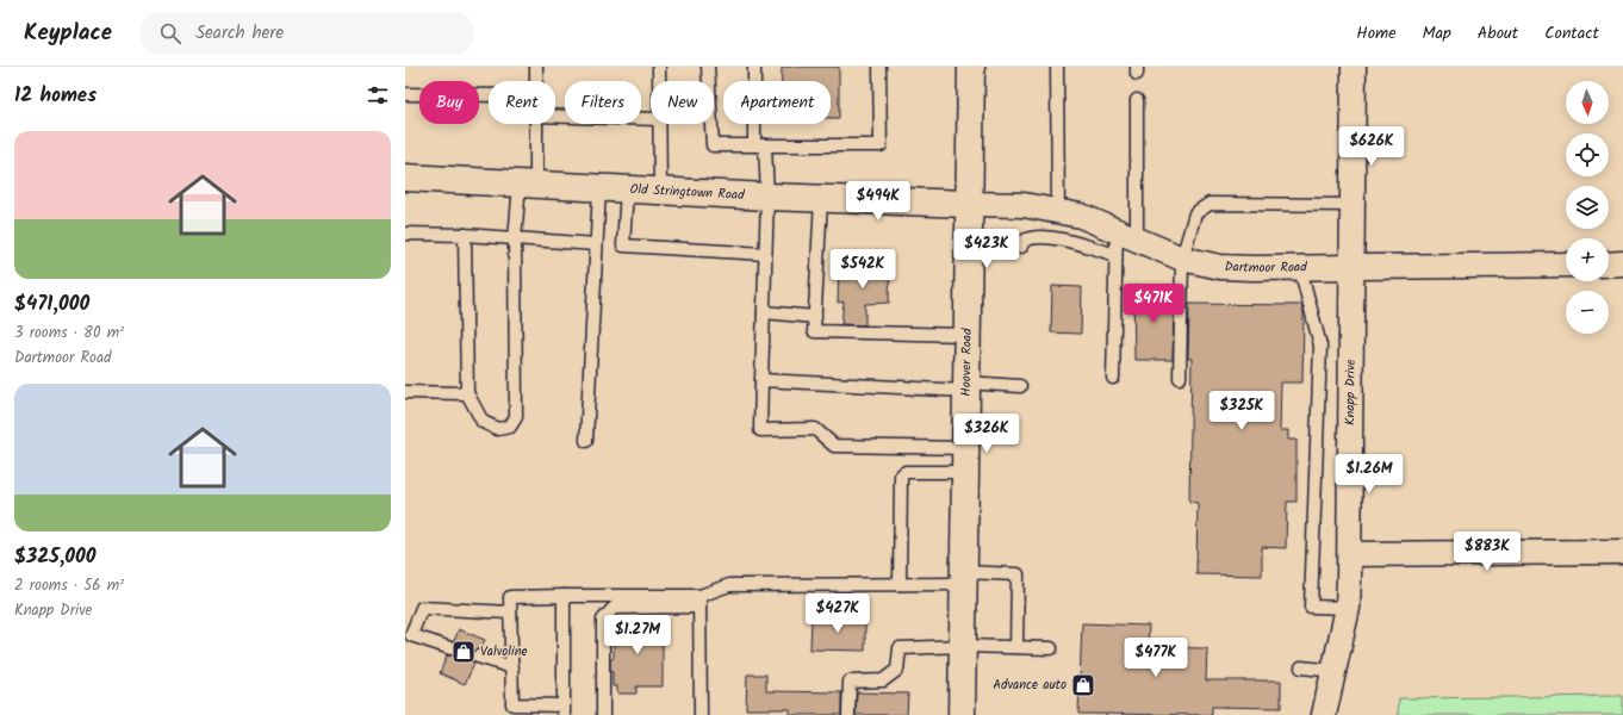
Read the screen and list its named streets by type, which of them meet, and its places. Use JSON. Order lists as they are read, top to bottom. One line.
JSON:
{"streets":{"main road":["Old Stringtown Road","Hoover Road"],"street":["Dartmoor Road","Knapp Drive"]},"crossings":[["Old Stringtown Road","Dartmoor Road"],["Old Stringtown Road","Hoover Road"],["Dartmoor Road","Hoover Road"],["Dartmoor Road","Knapp Drive"]],"places":{"shop":["Valvoline","Advance auto"]},"north":"bottom","page":{"header":"Keyplace","search":"Search here","nav":["Home","Map","About","Contact"],"heading":"12 homes","map_buttons":["+","−"],"chip":["Buy","Rent","Filters","New","Apartment"],"list":[{"name":"$471,000","note":"3 rooms · 80 m² · Dartmoor Road"},{"name":"$325,000","note":"2 rooms · 56 m² · Knapp Drive"}],"price":["$626K","$494K","$423K","$542K","$471K","$325K","$326K","$1.26M","$883K","$427K","$1.27M","$477K"]}}
